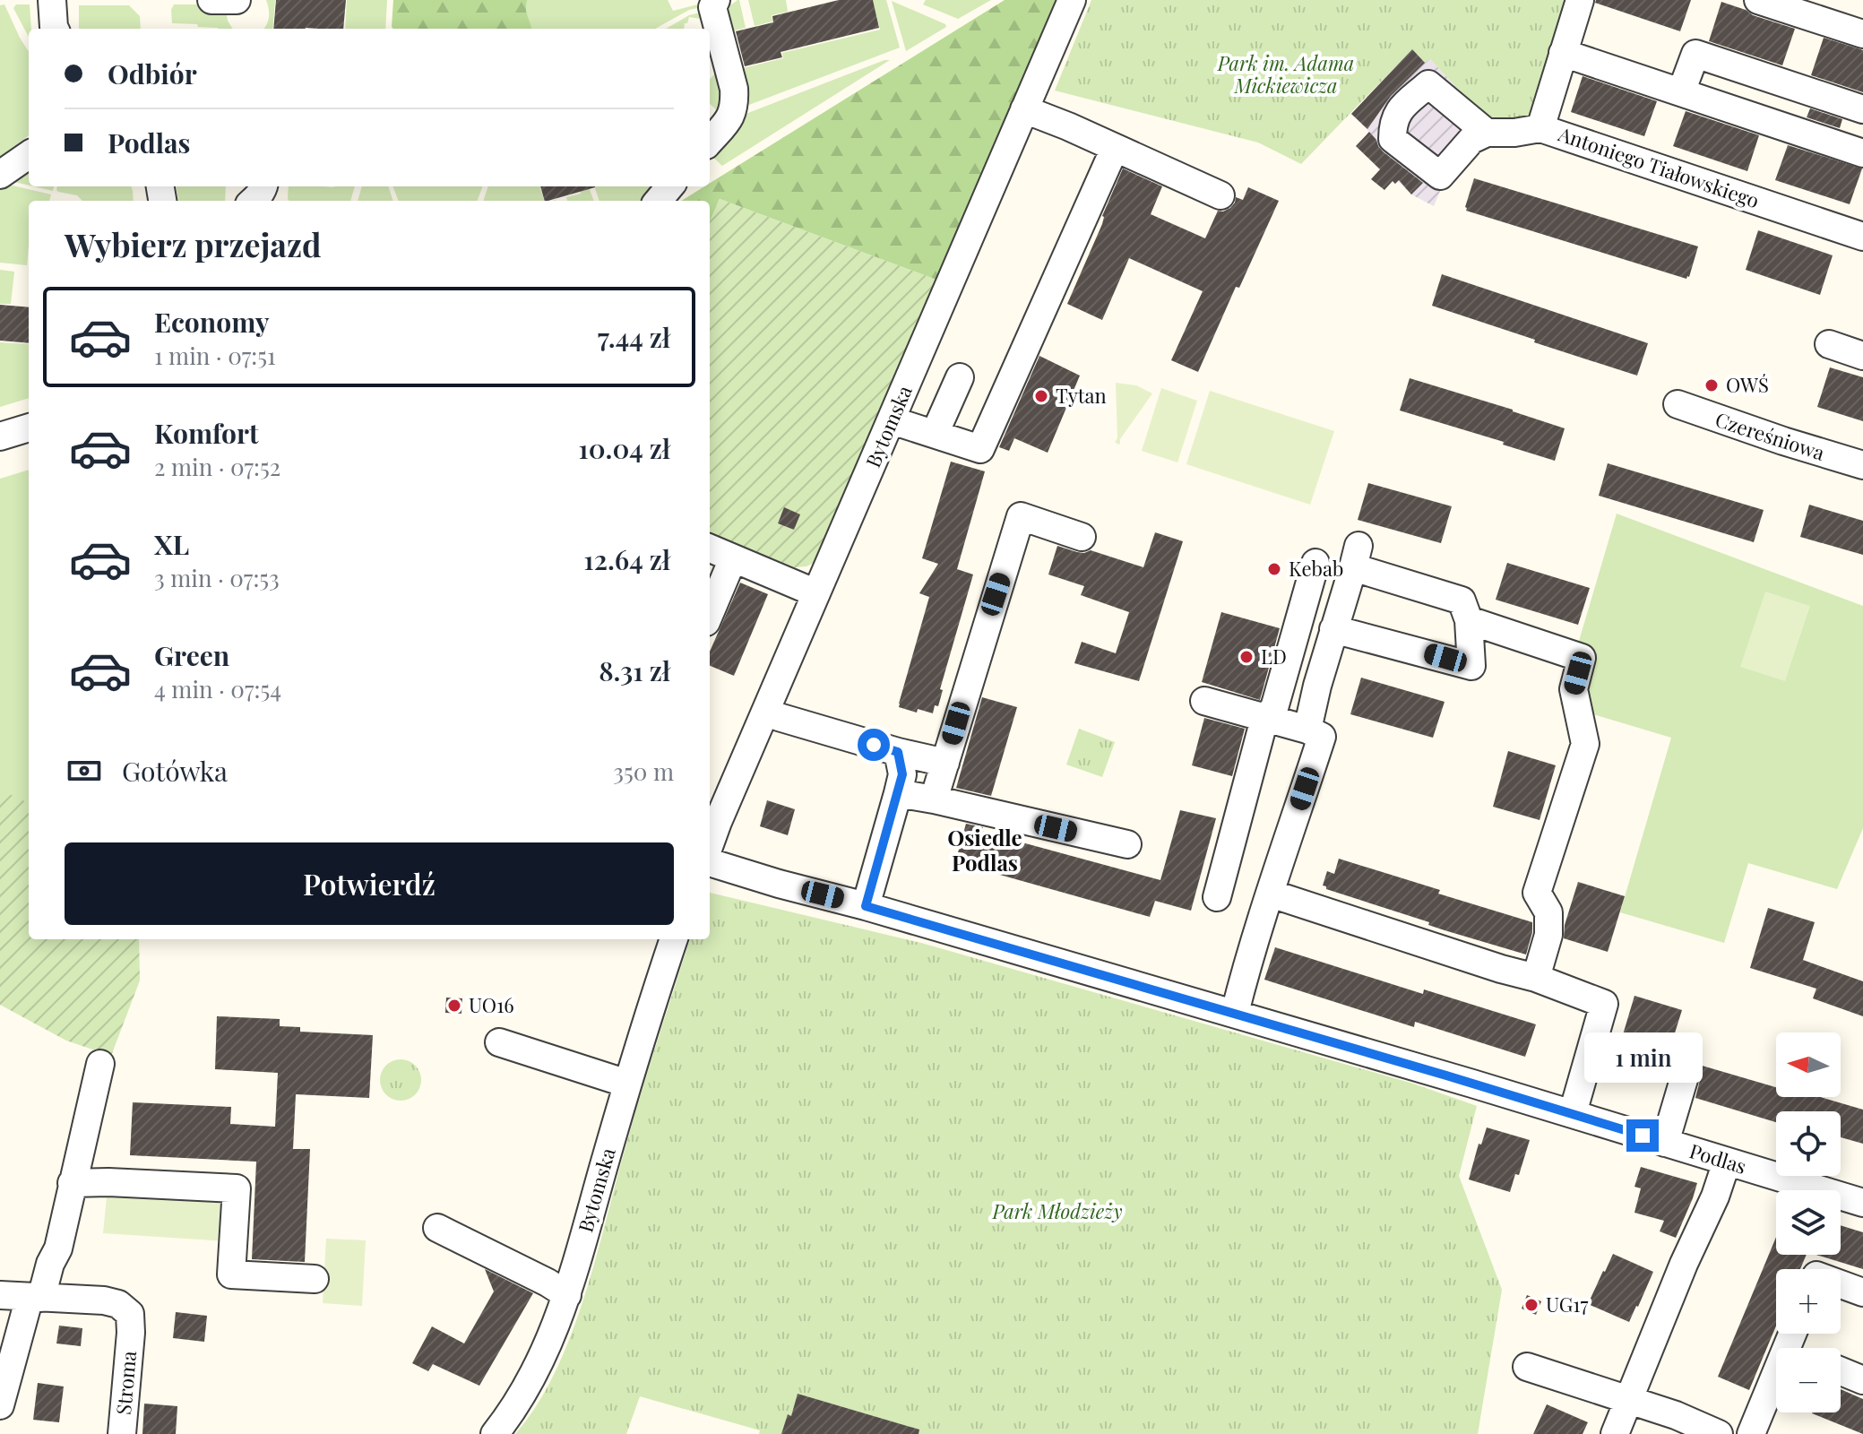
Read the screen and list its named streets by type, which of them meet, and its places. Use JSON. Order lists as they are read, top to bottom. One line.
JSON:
{"streets":{"street":["Antoniego Tiałowskiego","Bytomska","Czereśniowa","Podlas","Stroma"]},"districts":["Osiedle Podlas"],"parks":["Park im. Adama Mickiewicza","Park Młodzieży"],"places":["OWŚ","Tytan","Kebab","LD","UO16","UG17"],"north":"left","page":{"banner":["Odbiór","Podlas"],"heading":"Wybierz przejazd","list":[{"name":"Economy","note":"1 min · 07:51","value":"7.44 zł"},{"name":"Komfort","note":"2 min · 07:52","value":"10.04 zł"},{"name":"XL","note":"3 min · 07:53","value":"12.64 zł"},{"name":"Green","note":"4 min · 07:54","value":"8.31 zł"}],"pay":["Gotówka","350 m"],"buttons":"Potwierdź","map_buttons":["+","−"],"bubble":"1 min"}}
